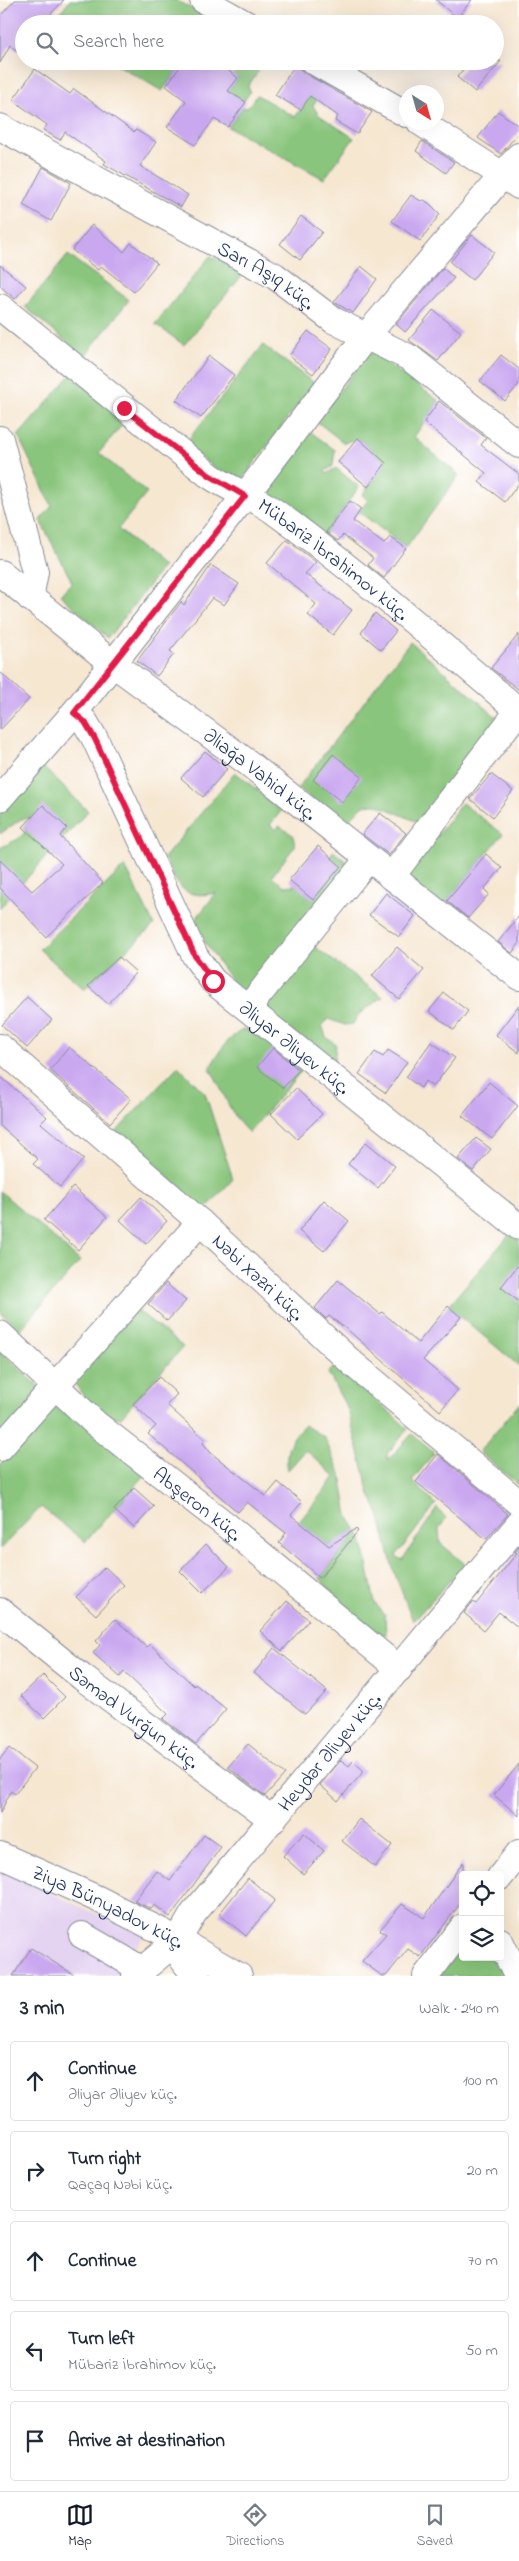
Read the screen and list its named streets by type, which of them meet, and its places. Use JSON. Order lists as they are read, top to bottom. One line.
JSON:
{"streets":{"street":["Sarı Aşıq küç.","Mübariz İbrahimov küç.","Əliağa Vahid küç.","Əliyar Əliyev küç.","Nəbi Xəzri küç.","Abşeron küç.","Səməd Vurğun küç.","Heydər Əliyev küç.","Ziya Bünyadov küç."]},"crossings":[["Abşeron küç.","Heydər Əliyev küç."],["Səməd Vurğun küç.","Heydər Əliyev küç."],["Heydər Əliyev küç.","Ziya Bünyadov küç."]],"north":"bottom right","page":{"search":"Search here","heading":["3 min","Walk · 240 m"],"list":[["Continue","Əliyar Əliyev küç.","100 m"],["Turn right","Qaçaq Nəbi küç.","20 m"],["Continue","70 m"],["Turn left","Mübariz İbrahimov küç.","50 m"],"Arrive at destination"],"nav":["Map","Directions","Saved"]}}
